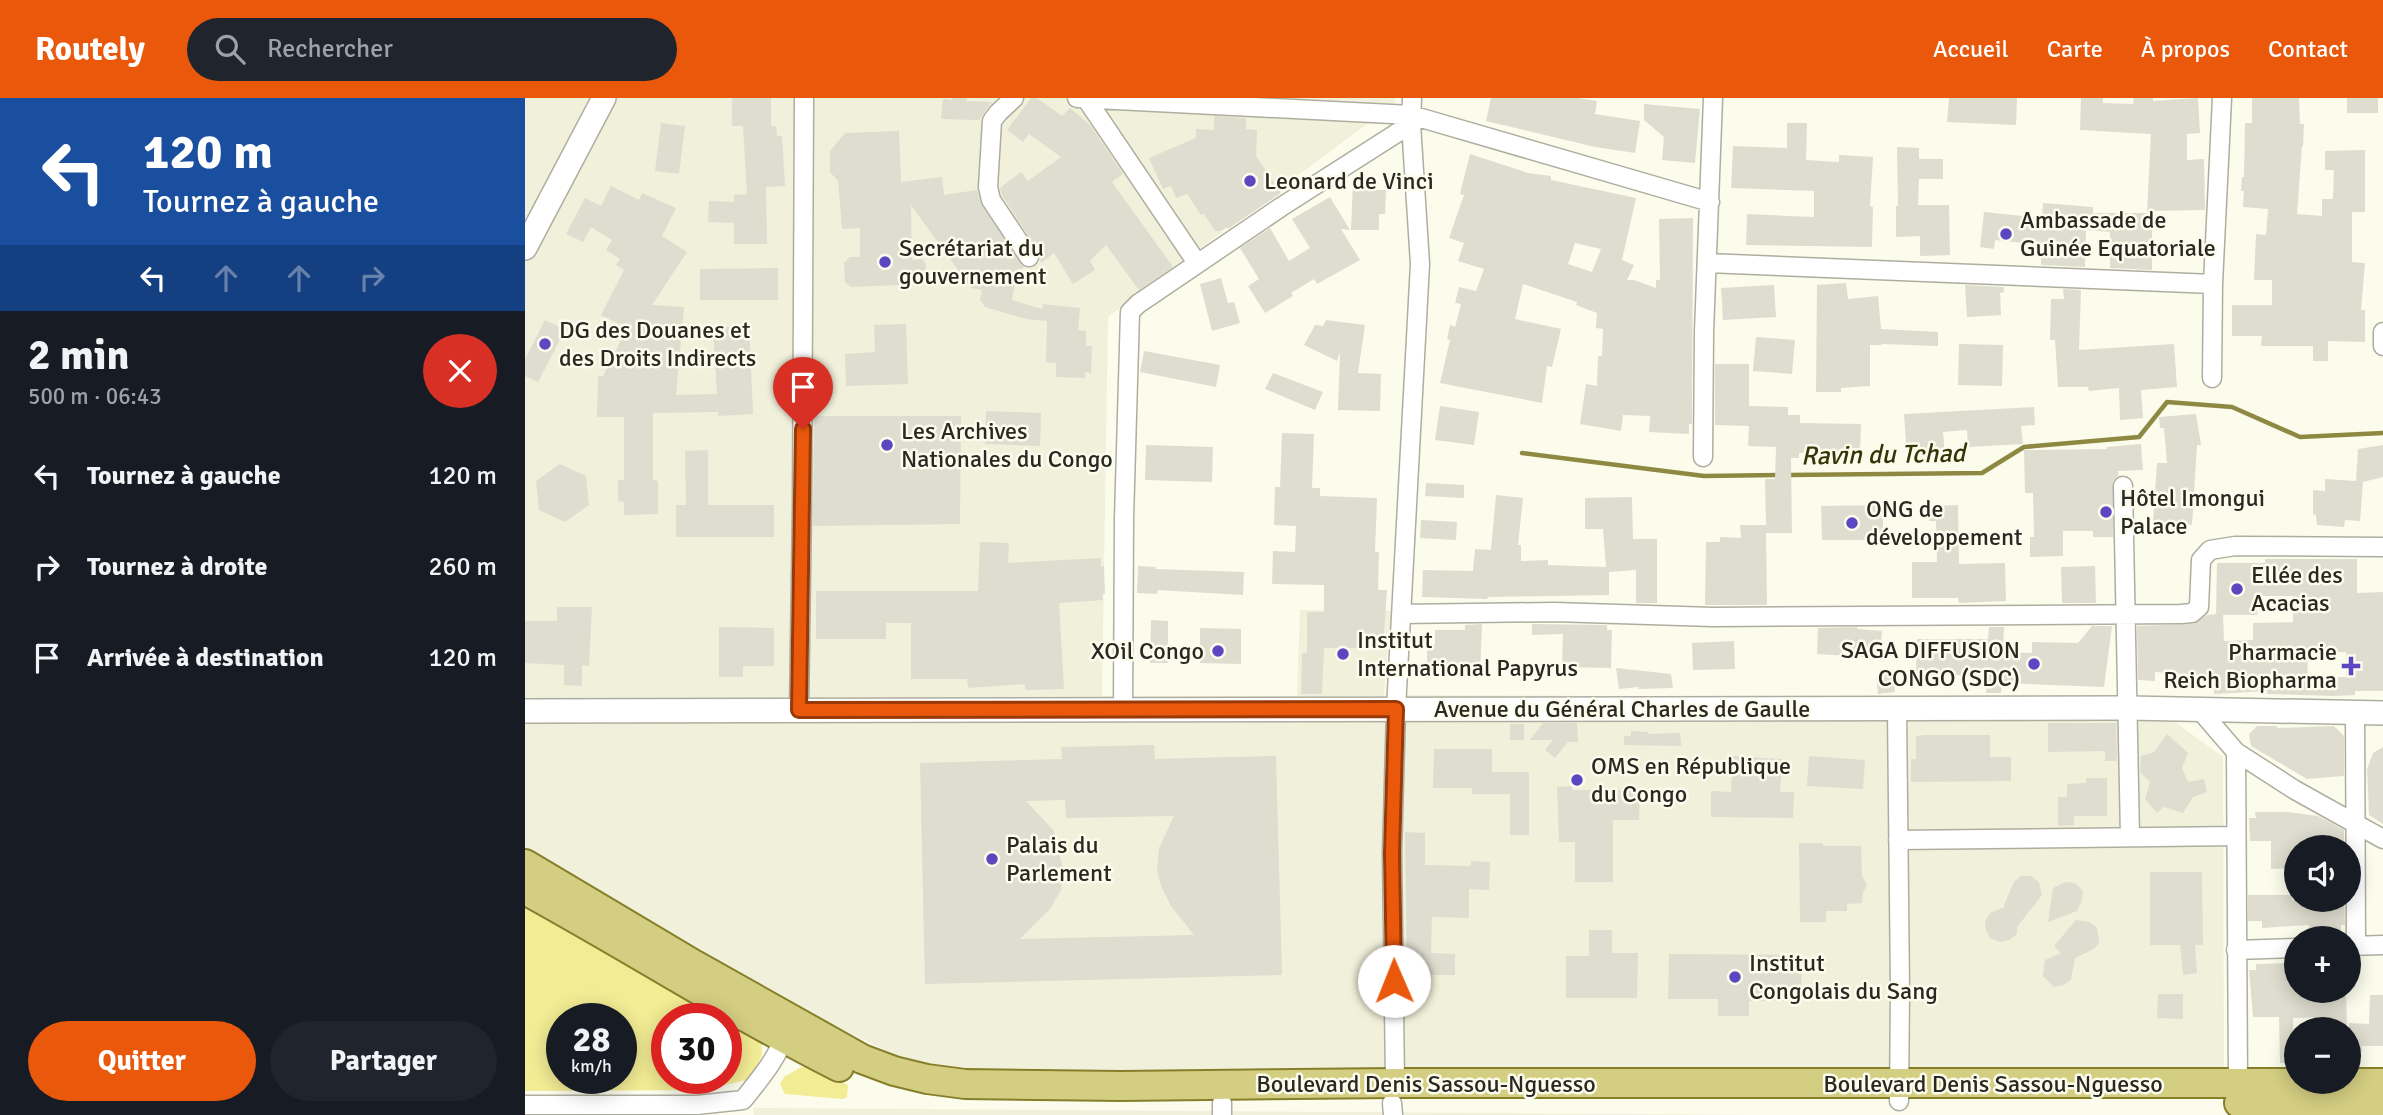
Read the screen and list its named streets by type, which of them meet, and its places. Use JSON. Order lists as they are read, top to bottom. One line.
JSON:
{"streets":{"main road":["Boulevard Denis Sassou-Nguesso"],"street":["Avenue du Général Charles de Gaulle"]},"water":["Ravin du Tchad"],"places":{"other":["Leonard de Vinci","Ambassade de Guinée Equatoriale","Secrétariat du gouvernement","DG des Douanes et des Droits Indirects","Les Archives Nationales du Congo","Hôtel Imongui Palace","ONG de développement","Ellée des Acacias","XOil Congo","Institut International Papyrus","SAGA DIFFUSION CONGO (SDC)","OMS en République du Congo","Palais du Parlement","Institut Congolais du Sang"],"health":["Pharmacie Reich Biopharma"]},"page":{"header":"Routely","search":"Rechercher","nav":["Accueil","Carte","À propos","Contact"],"turn":["120 m","Tournez à gauche"],"heading":["2 min","500 m · 06:43"],"list":[{"name":"Tournez à gauche","value":"120 m"},{"name":"Tournez à droite","value":"260 m"},{"name":"Arrivée à destination","value":"120 m"}],"map_buttons":["+","−"],"speed":"28 km/h","limit":"30","buttons":["Quitter","Partager"]}}
